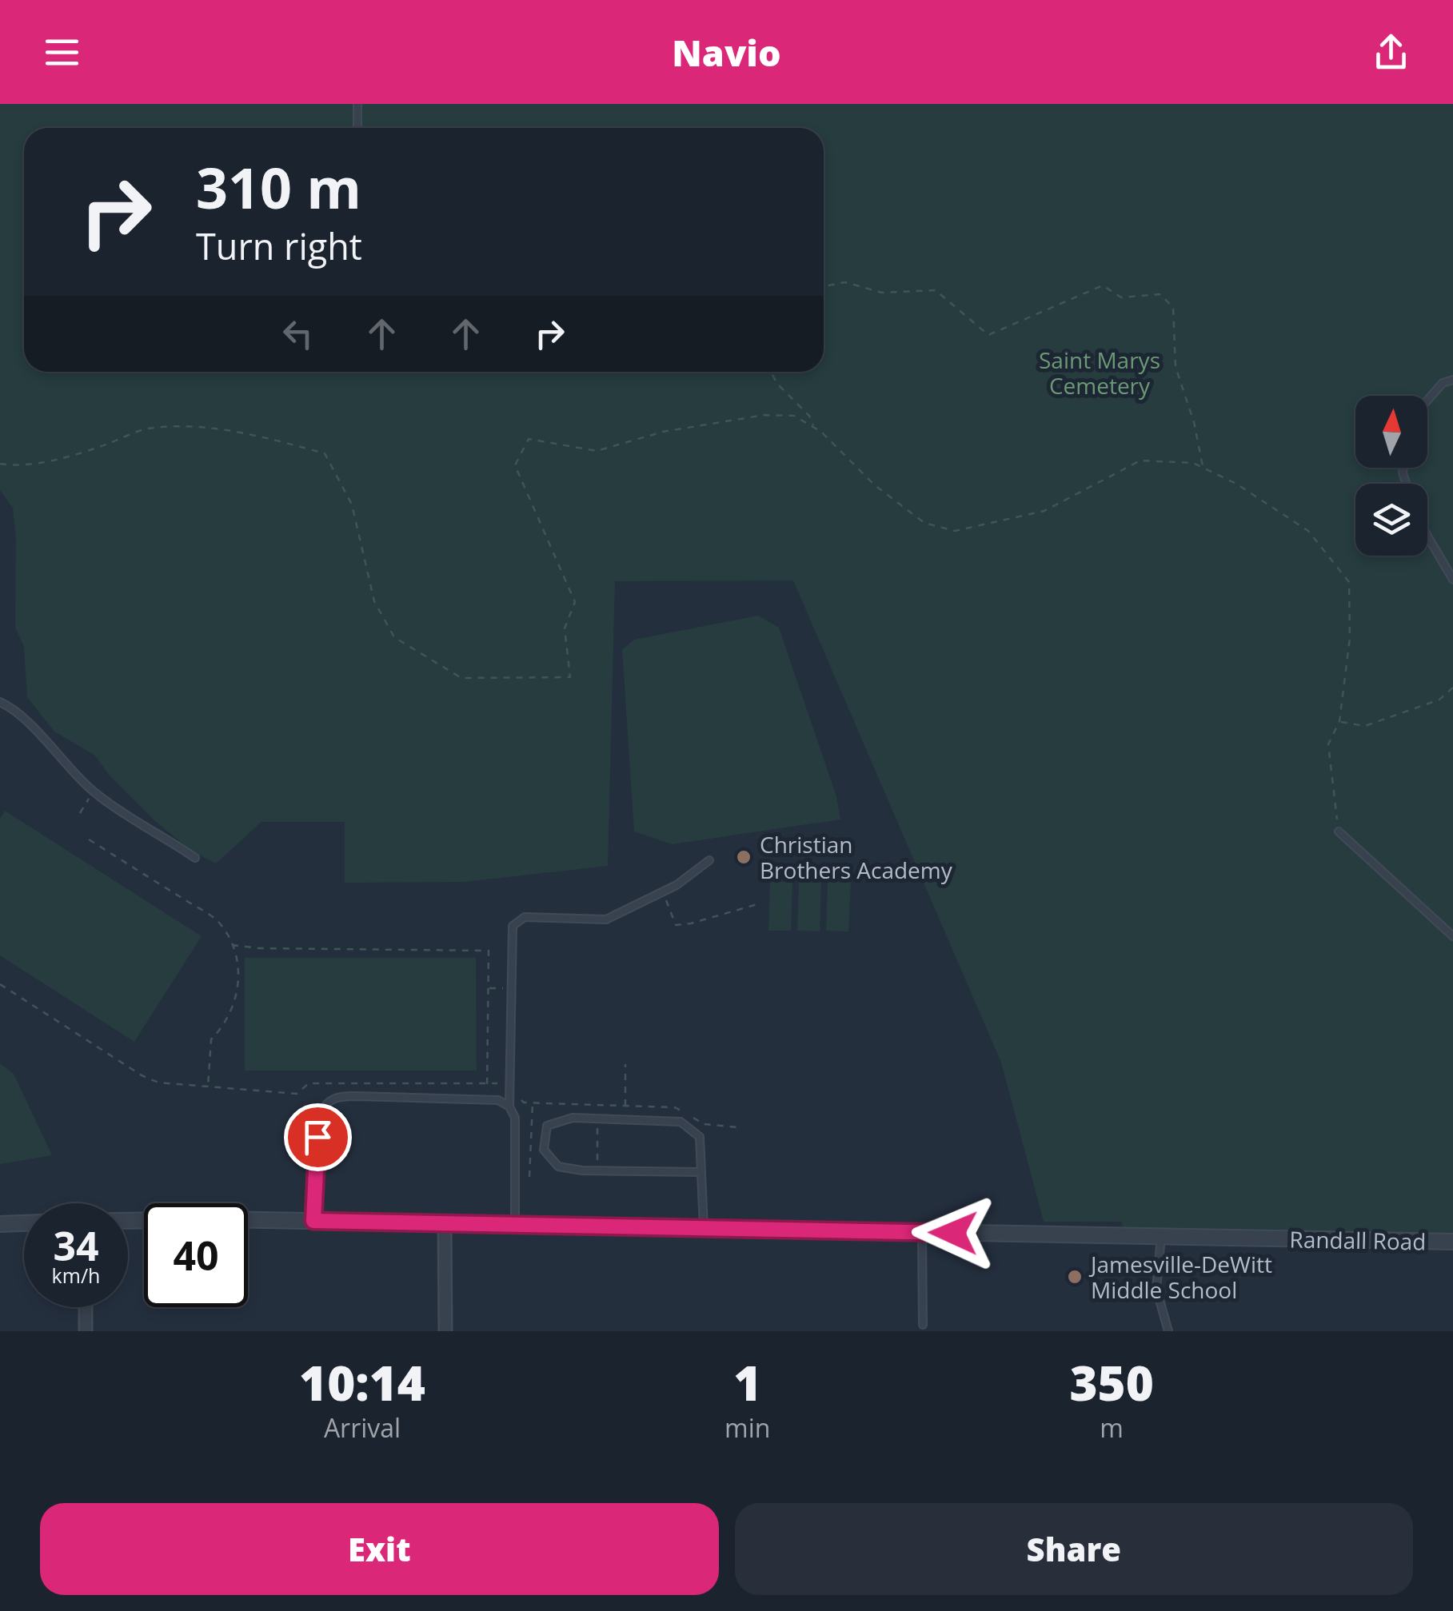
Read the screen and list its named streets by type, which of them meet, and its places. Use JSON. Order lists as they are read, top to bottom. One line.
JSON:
{"streets":{"street":["Randall Road"]},"parks":["Saint Marys Cemetery"],"places":["Christian Brothers Academy","Jamesville-DeWitt Middle School"],"north":"top","page":{"header":"Navio","turn":["310 m","Turn right"],"speed":"34 km/h","limit":"40","eta":["10:14","Arrival","1","min","350","m"],"buttons":["Exit","Share"]}}
